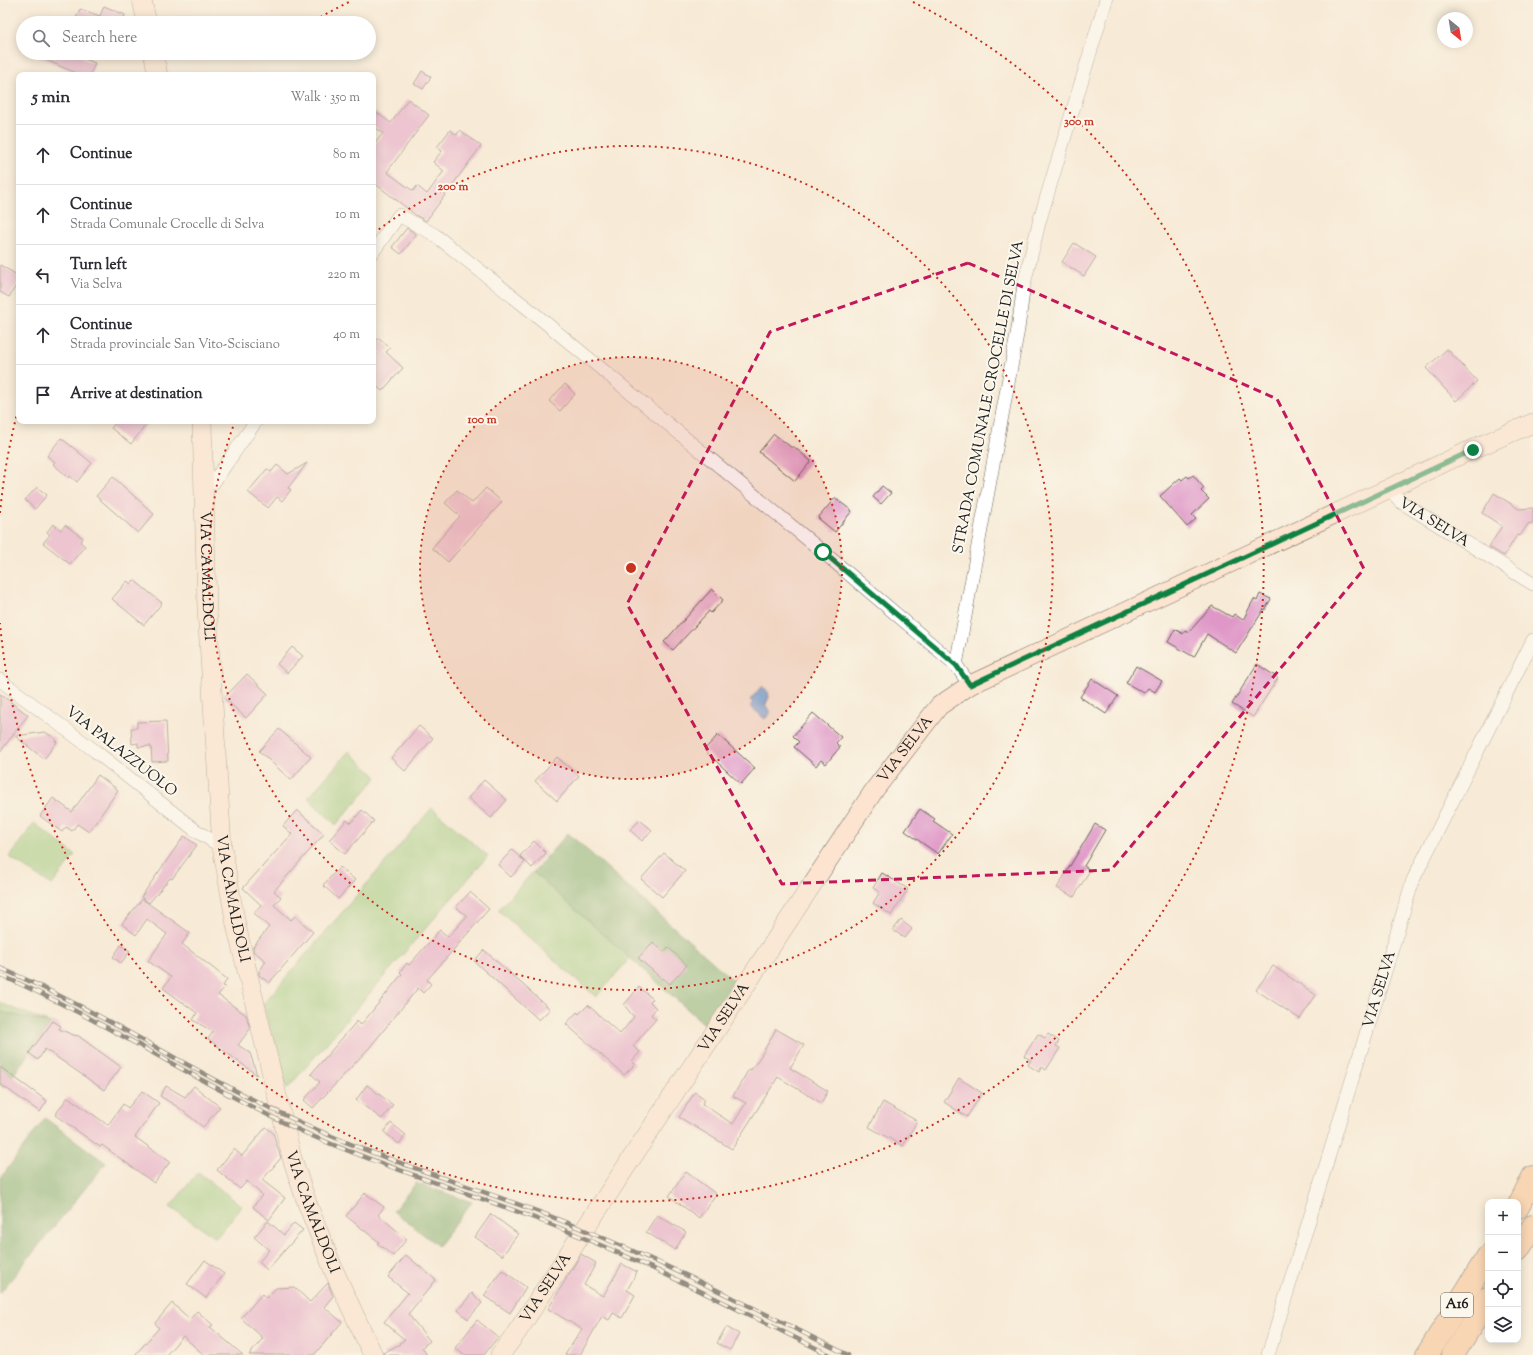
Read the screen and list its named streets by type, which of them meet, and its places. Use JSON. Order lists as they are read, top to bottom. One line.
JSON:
{"streets":{"highway":["A16"],"street":["STRADA COMUNALE CROCELLE DI SELVA","VIA SELVA","VIA CAMALDOLI","VIA PALAZZUOLO"]},"crossings":[["VIA CAMALDOLI","VIA PALAZZUOLO"]],"north":"bottom right","page":{"search":"Search here","heading":["5 min","Walk · 350 m"],"list":[["Continue","80 m"],["Continue","Strada Comunale Crocelle di Selva","10 m"],["Turn left","Via Selva","220 m"],["Continue","Strada provinciale San Vito-Scisciano","40 m"],"Arrive at destination"],"map_buttons":["+","−"]},"rings":["300 m","200 m","100 m"]}
